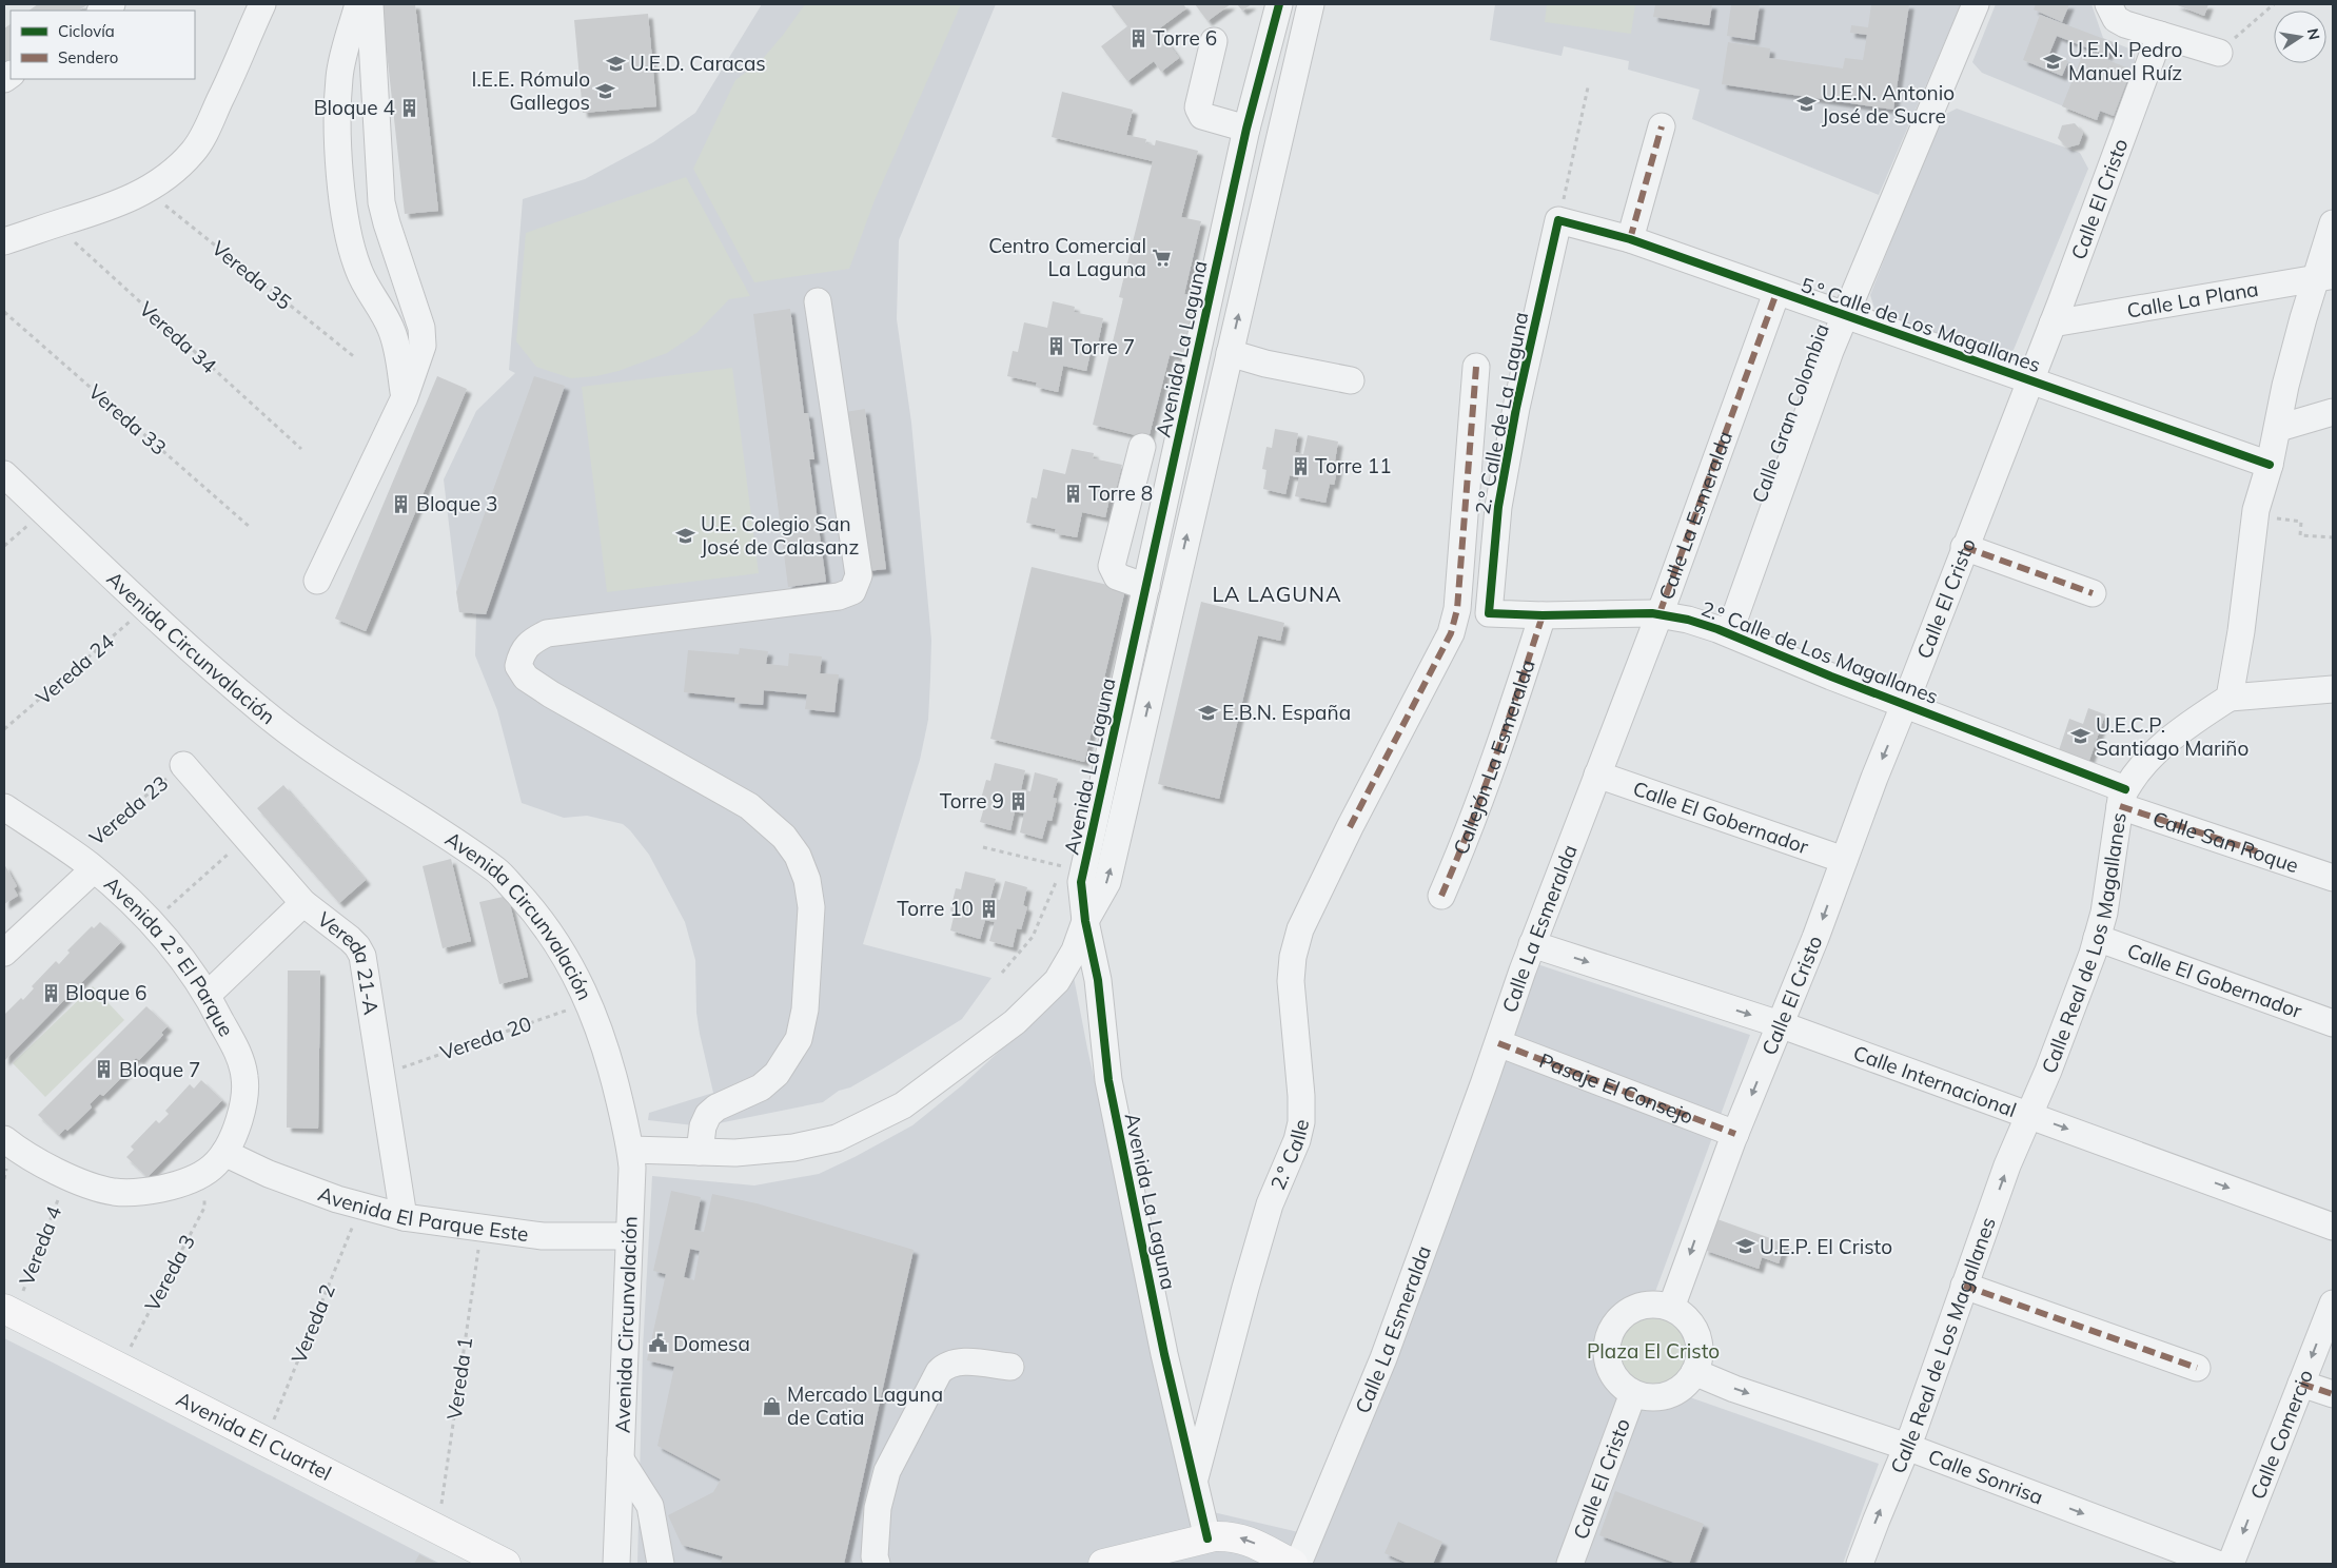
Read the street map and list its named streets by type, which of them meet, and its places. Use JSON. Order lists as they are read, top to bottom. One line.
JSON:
{"streets":{"main road":["Avenida El Cuartel"],"street":["Calle El Cristo","Calle La Plana","5.° Calle de Los Magallanes","Avenida La Laguna","2.° Calle de La Laguna","Calle Gran Colombia","Calle La Esmeralda","Avenida Circunvalación","2.° Calle de Los Magallanes","Callejón La Esmeralda","Calle El Gobernador","Calle San Roque","Calle Real de Los Magallanes","Avenida 2.° El Parque","Vereda 21-A","Calle Internacional","Pasaje El Consejo","2.° Calle","Avenida El Parque Este","Calle Comercio","Calle Sonrisa"],"path":["Vereda 35","Vereda 34","Vereda 33","Vereda 24","Vereda 23","Vereda 20","Vereda 4","Vereda 3","Vereda 2","Vereda 1"]},"crossings":[["Calle El Cristo","Calle La Plana"],["Calle El Cristo","5.° Calle de Los Magallanes"],["Calle El Cristo","2.° Calle de Los Magallanes"],["Calle El Cristo","Calle El Gobernador"],["Calle El Cristo","Calle Internacional"],["Calle El Cristo","Pasaje El Consejo"],["Calle El Cristo","Calle Sonrisa"],["5.° Calle de Los Magallanes","2.° Calle de La Laguna"],["5.° Calle de Los Magallanes","Calle Gran Colombia"],["5.° Calle de Los Magallanes","Calle La Esmeralda"],["Avenida La Laguna","Avenida Circunvalación"],["Avenida La Laguna","2.° Calle"],["2.° Calle de La Laguna","2.° Calle de Los Magallanes"],["2.° Calle de La Laguna","2.° Calle"],["Calle Gran Colombia","2.° Calle de Los Magallanes"],["Calle La Esmeralda","2.° Calle de Los Magallanes"],["Calle La Esmeralda","Calle El Gobernador"],["Calle La Esmeralda","Calle Internacional"],["Calle La Esmeralda","Pasaje El Consejo"],["Avenida Circunvalación","Vereda 24"],["Avenida Circunvalación","Vereda 20"],["Avenida Circunvalación","Avenida El Parque Este"],["2.° Calle de Los Magallanes","Callejón La Esmeralda"],["2.° Calle de Los Magallanes","Calle San Roque"],["2.° Calle de Los Magallanes","Calle Real de Los Magallanes"],["Vereda 23","Avenida 2.° El Parque"],["Vereda 23","Vereda 21-A"],["Calle El Gobernador","Calle Real de Los Magallanes"],["Calle San Roque","Calle Real de Los Magallanes"],["Calle Real de Los Magallanes","Calle Internacional"],["Calle Real de Los Magallanes","Calle Sonrisa"],["Avenida 2.° El Parque","Avenida El Parque Este"],["Avenida 2.° El Parque","Vereda 3"],["Vereda 21-A","Vereda 20"],["Vereda 21-A","Avenida El Parque Este"],["Avenida El Parque Este","Vereda 2"],["Avenida El Parque Este","Vereda 1"],["Vereda 4","Avenida El Cuartel"],["Vereda 3","Avenida El Cuartel"],["Vereda 2","Avenida El Cuartel"],["Vereda 1","Avenida El Cuartel"]],"one_way":["Calle El Cristo","Calle Comercio"],"districts":["LA LAGUNA"],"parks":["Plaza El Cristo"],"places":{"building":["Torre 6","Bloque 4","Torre 7","Torre 11","Torre 8","Bloque 3","Torre 9","Torre 10","Bloque 6","Bloque 7"],"school or university":["U.E.N. Pedro Manuel Ruíz","U.E.D. Caracas","I.E.E. Rómulo Gallegos","U.E.N. Antonio José de Sucre","U.E. Colegio San José de Calasanz","E.B.N. España","U.E.C.P. Santiago Mariño","U.E.P. El Cristo"],"supermarket":["Centro Comercial La Laguna"],"public building":["Domesa"],"shop":["Mercado Laguna de Catia"]},"legend":["Ciclovía","Sendero"],"north":"right"}
